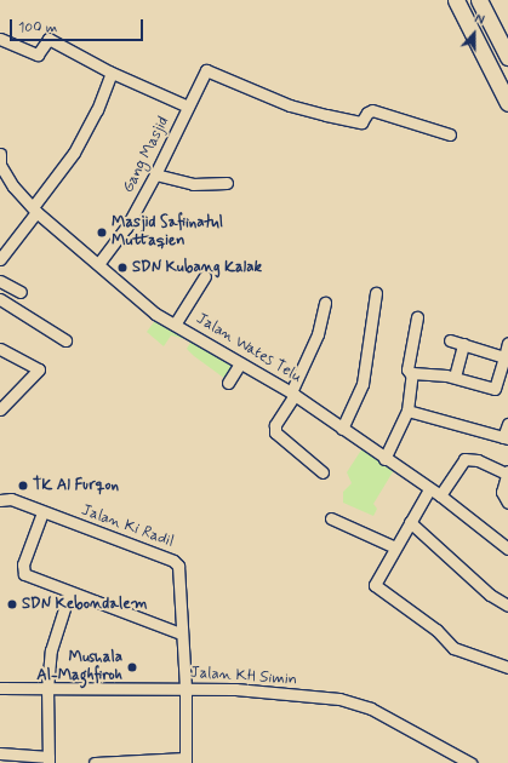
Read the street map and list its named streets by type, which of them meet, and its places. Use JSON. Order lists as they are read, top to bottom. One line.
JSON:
{"streets":{"street":["Gang Masjid","Jalan Wates Telu","Jalan Ki Radil","Jalan KH Simin"]},"crossings":[["Gang Masjid","Jalan Wates Telu"],["Jalan Ki Radil","Jalan KH Simin"]],"places":["Masjid Safiinatul Muttaqien","SDN Kubang Kalak","TK Al Furqon","SDN Kebondalem","Mushala Al-Maghfiroh"],"scale_bar":"100 m","north":"top"}
